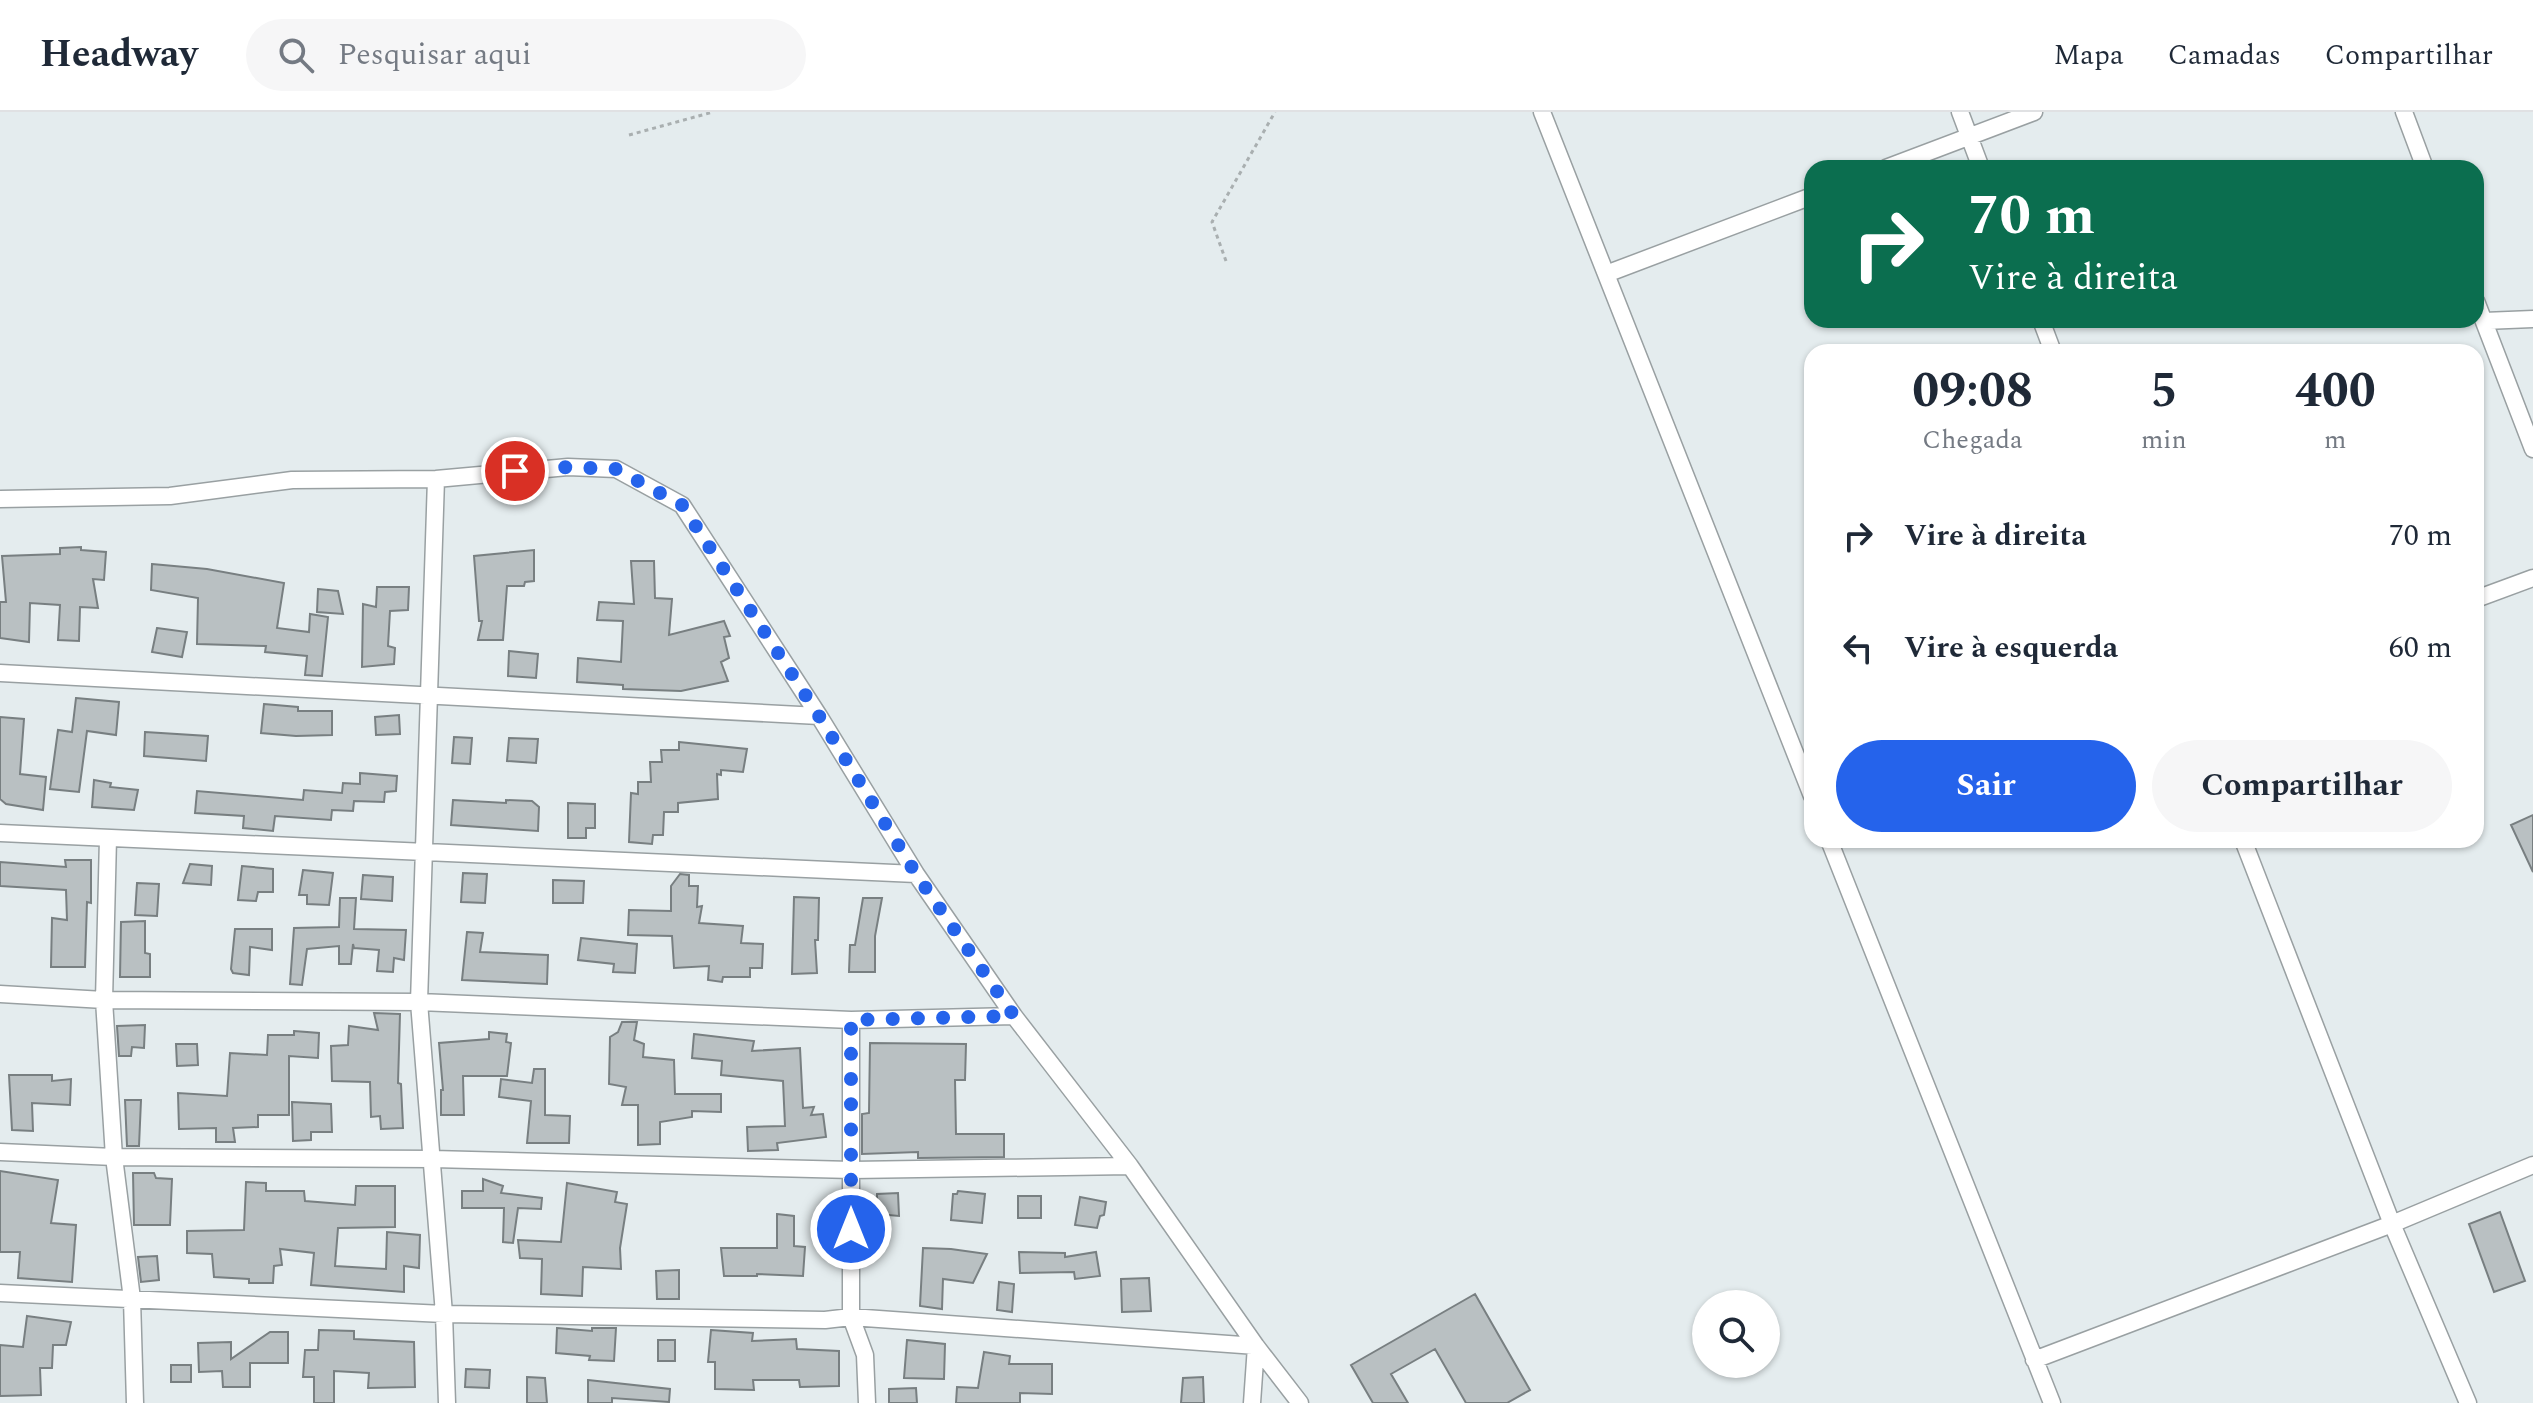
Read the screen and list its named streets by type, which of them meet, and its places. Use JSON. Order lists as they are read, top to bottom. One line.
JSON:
{"page":{"header":"Headway","search":"Pesquisar aqui","nav":["Mapa","Camadas","Compartilhar"],"turn":["70 m","Vire à direita"],"eta":["09:08","Chegada","5","min","400","m"],"list":[{"name":"Vire à direita","value":"70 m"},{"name":"Vire à esquerda","value":"60 m"}],"buttons":["Sair","Compartilhar"]}}
